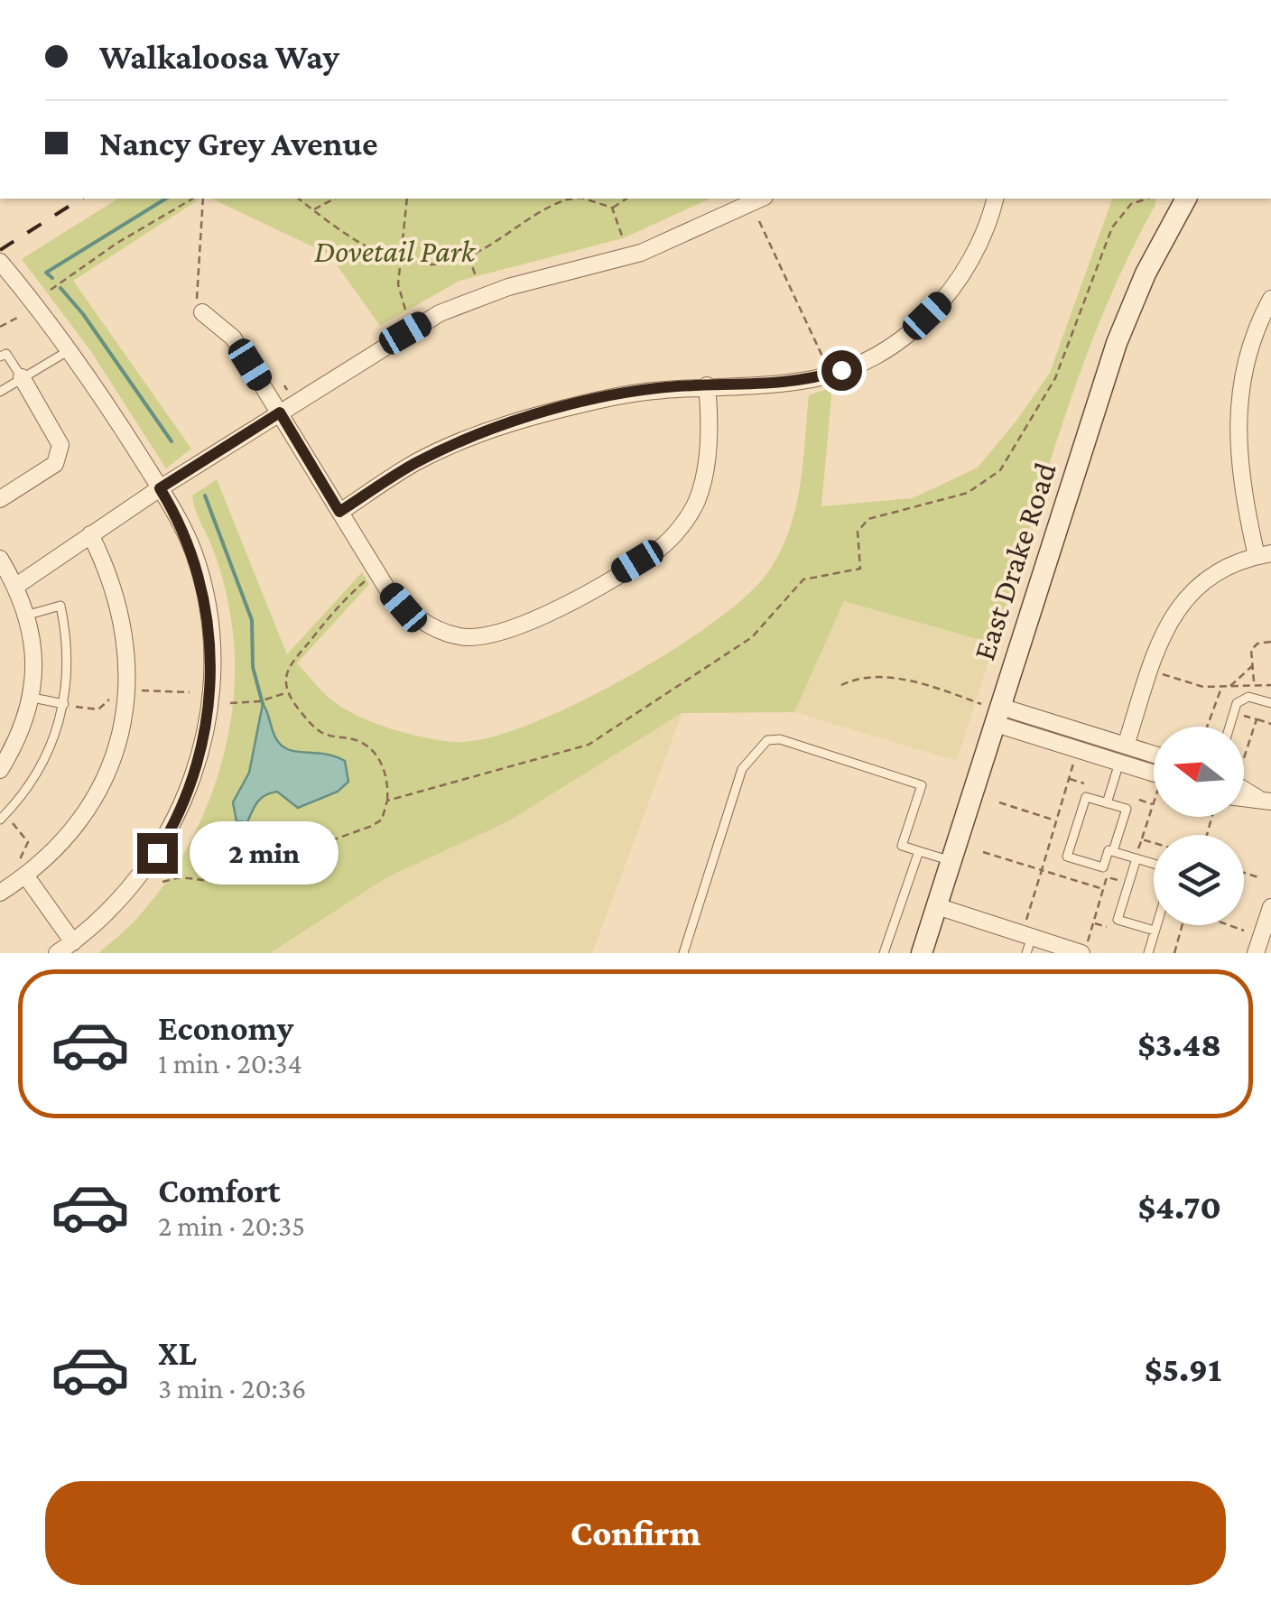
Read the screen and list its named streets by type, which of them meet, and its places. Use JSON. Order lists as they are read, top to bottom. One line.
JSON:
{"streets":{"main road":["East Drake Road"]},"parks":["Dovetail Park"],"north":"left","page":{"banner":["Walkaloosa Way","Nancy Grey Avenue"],"bubble":"2 min","list":[{"name":"Economy","note":"1 min · 20:34","value":"$3.48"},{"name":"Comfort","note":"2 min · 20:35","value":"$4.70"},{"name":"XL","note":"3 min · 20:36","value":"$5.91"}],"buttons":"Confirm"}}
